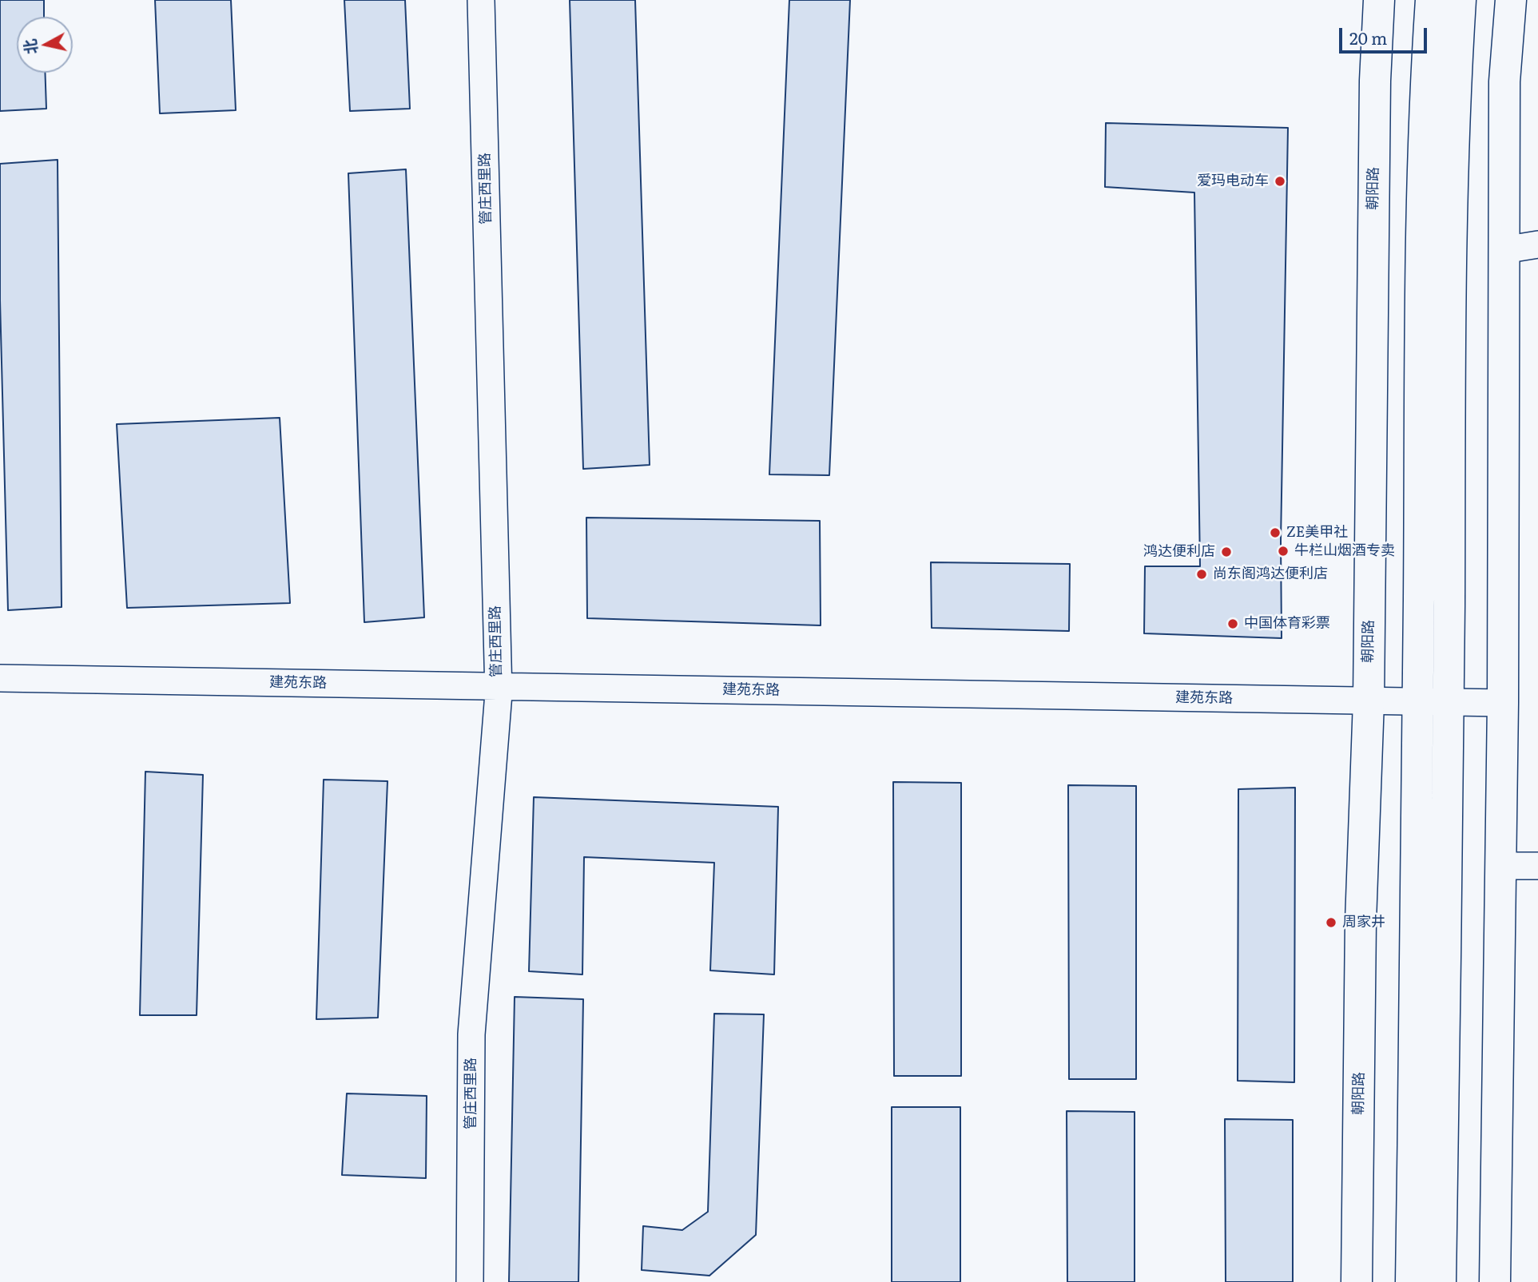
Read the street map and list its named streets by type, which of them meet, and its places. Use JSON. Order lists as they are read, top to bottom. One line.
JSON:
{"streets":{"main road":["朝阳路"],"street":["管庄西里路","建苑东路"]},"crossings":[["管庄西里路","建苑东路"],["朝阳路","建苑东路"]],"places":["爱玛电动车","ZE美甲社","牛栏山烟酒专卖","鸿达便利店","尚东阁鸿达便利店","中国体育彩票","周家井"],"scale_bar":"20 m","north":"left"}
